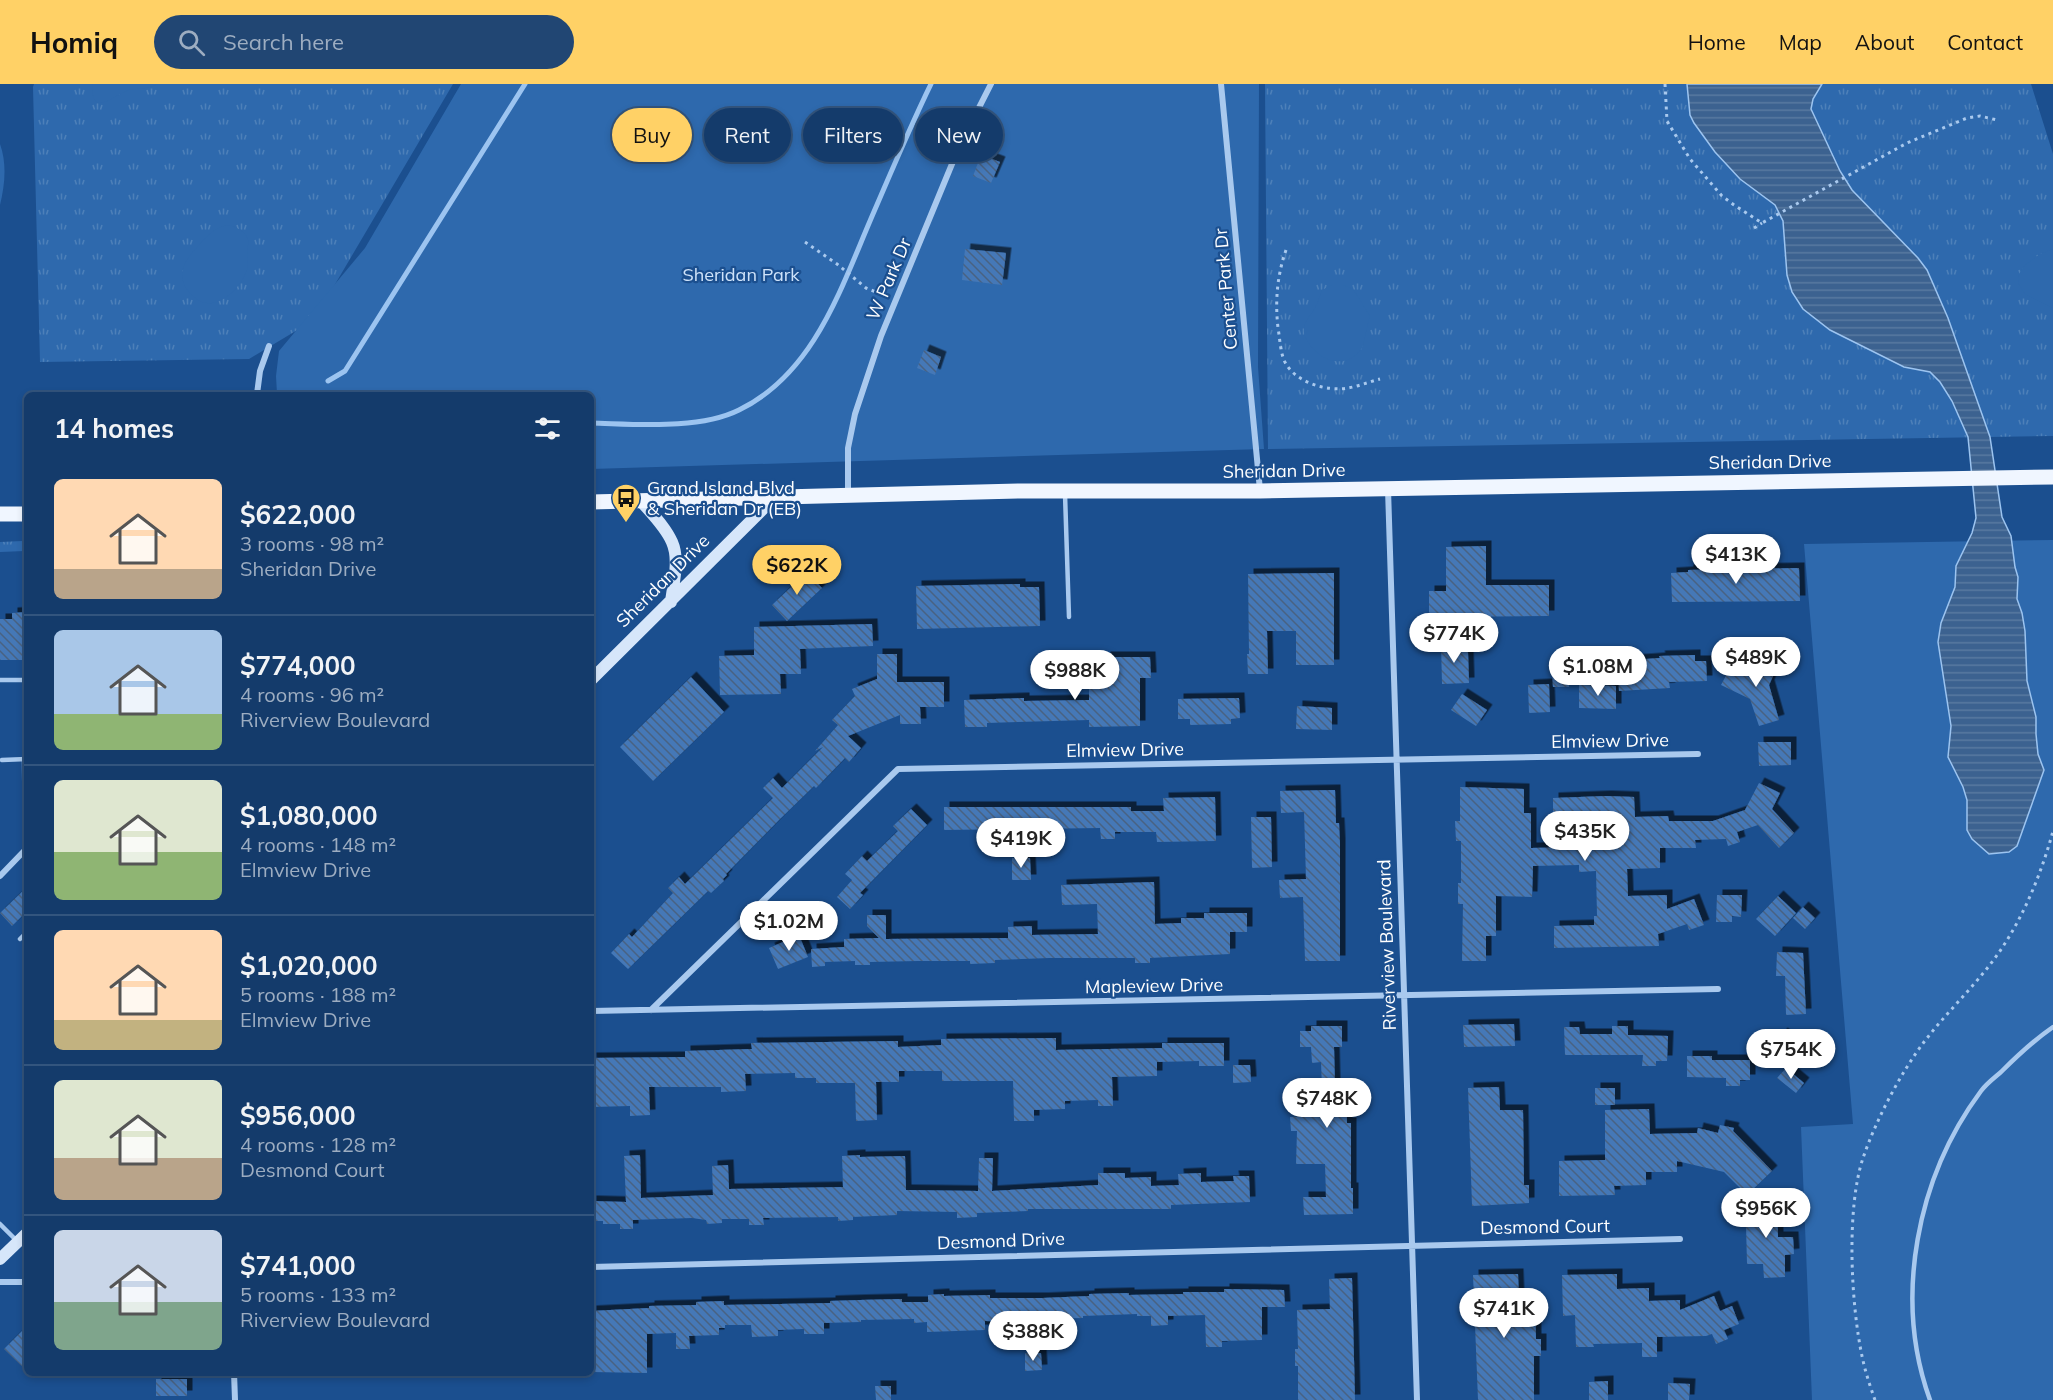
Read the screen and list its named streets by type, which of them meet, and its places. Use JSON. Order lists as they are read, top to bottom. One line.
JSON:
{"streets":{"main road":["Sheridan Drive"],"street":["W Park Dr","Center Park Dr","Elmview Drive","Riverview Boulevard","Mapleview Drive","Desmond Court","Desmond Drive"]},"crossings":[["W Park Dr","Sheridan Drive"],["Center Park Dr","Sheridan Drive"],["Sheridan Drive","Riverview Boulevard"],["Elmview Drive","Riverview Boulevard"],["Elmview Drive","Mapleview Drive"],["Riverview Boulevard","Mapleview Drive"],["Riverview Boulevard","Desmond Court"],["Riverview Boulevard","Desmond Drive"],["Desmond Court","Desmond Drive"]],"parks":["Sheridan Park"],"places":{"bus stop":["Grand Island Blvd & Sheridan Dr (EB)"]},"page":{"header":"Homiq","search":"Search here","nav":["Home","Map","About","Contact"],"chip":["Buy","Rent","Filters","New"],"heading":"14 homes","list":[{"name":"$622,000","note":"3 rooms · 98 m² · Sheridan Drive"},{"name":"$774,000","note":"4 rooms · 96 m² · Riverview Boulevard"},{"name":"$1,080,000","note":"4 rooms · 148 m² · Elmview Drive"},{"name":"$1,020,000","note":"5 rooms · 188 m² · Elmview Drive"},{"name":"$956,000","note":"4 rooms · 128 m² · Desmond Court"},{"name":"$741,000","note":"5 rooms · 133 m² · Riverview Boulevard"}],"price":["$413K","$622K","$774K","$489K","$1.08M","$988K","$435K","$419K","$1.02M","$754K","$748K","$956K","$741K","$388K"]}}
